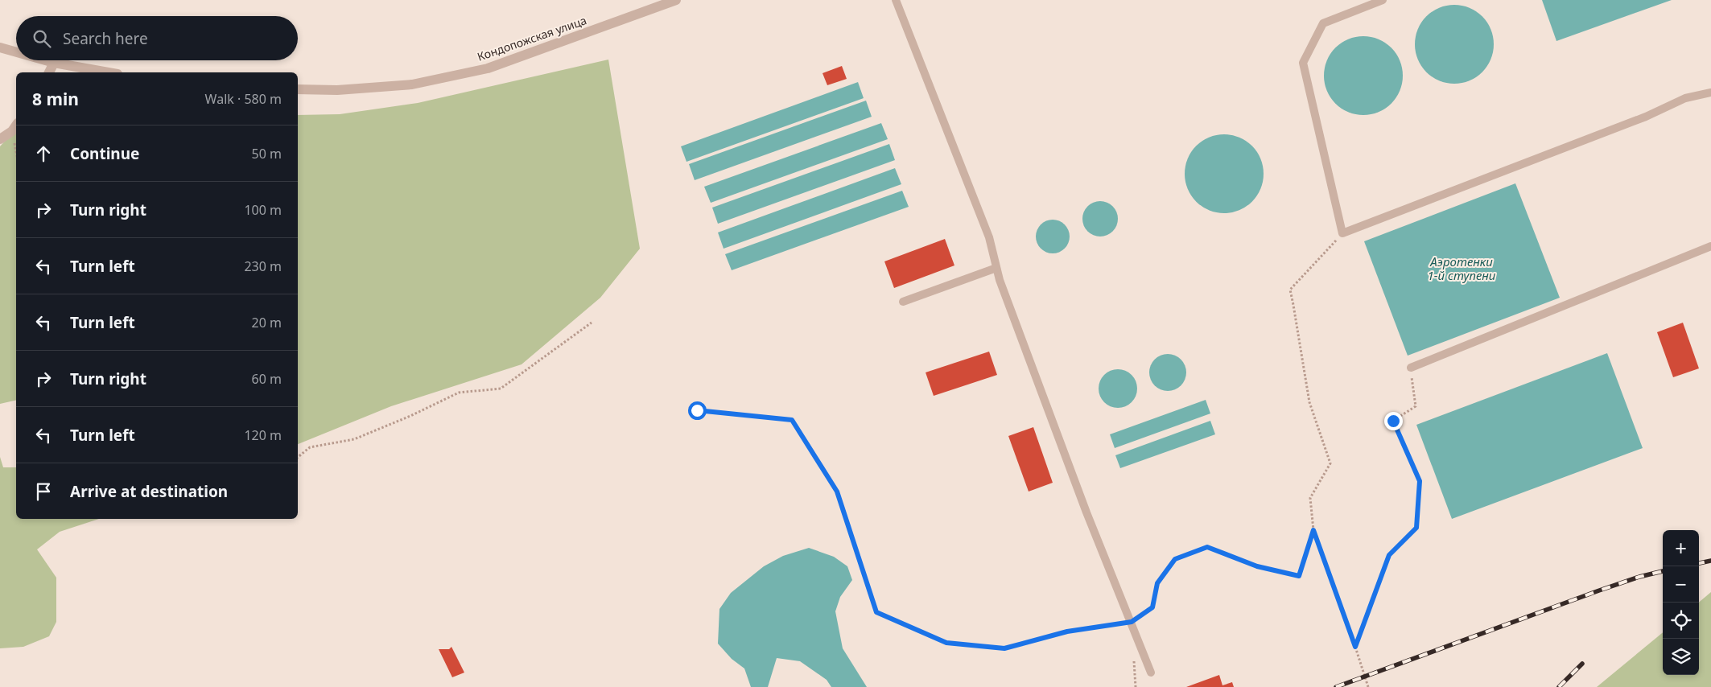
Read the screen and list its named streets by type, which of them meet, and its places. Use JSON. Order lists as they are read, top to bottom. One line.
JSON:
{"streets":{"street":["Кондопожская улица"]},"water":["Аэротенки 1-й ступени"],"page":{"search":"Search here","heading":["8 min","Walk · 580 m"],"list":[["Continue","50 m"],["Turn right","100 m"],["Turn left","230 m"],["Turn left","20 m"],["Turn right","60 m"],["Turn left","120 m"],"Arrive at destination"],"map_buttons":["+","−"]}}
